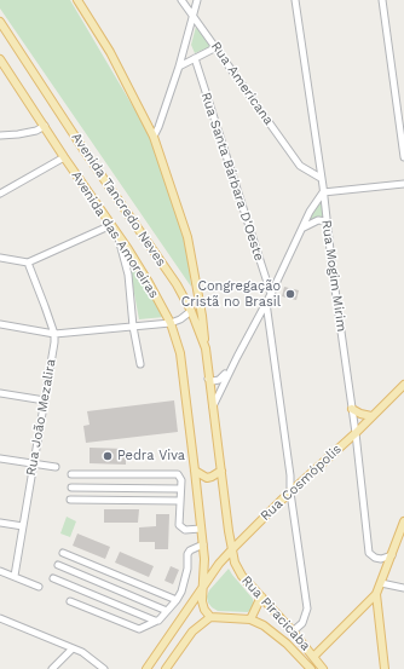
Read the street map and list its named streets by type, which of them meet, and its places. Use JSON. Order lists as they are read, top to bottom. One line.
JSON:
{"streets":{"main road":["Avenida Tancredo Neves","Avenida das Amoreiras","Rua Cosmópolis","Rua Piracicaba"],"street":["Rua Americana","Rua Santa Bárbara D'Oeste","Rua Mogim Mirim","Rua João Mezalira"]},"crossings":[["Rua Americana","Rua Mogim Mirim"],["Avenida Tancredo Neves","Rua Piracicaba"],["Avenida das Amoreiras","Rua Cosmópolis"],["Rua Mogim Mirim","Rua Cosmópolis"],["Rua Mogim Mirim","Rua Piracicaba"],["Rua Cosmópolis","Rua Piracicaba"]],"places":["Congregação Cristã no Brasil","Pedra Viva"]}
